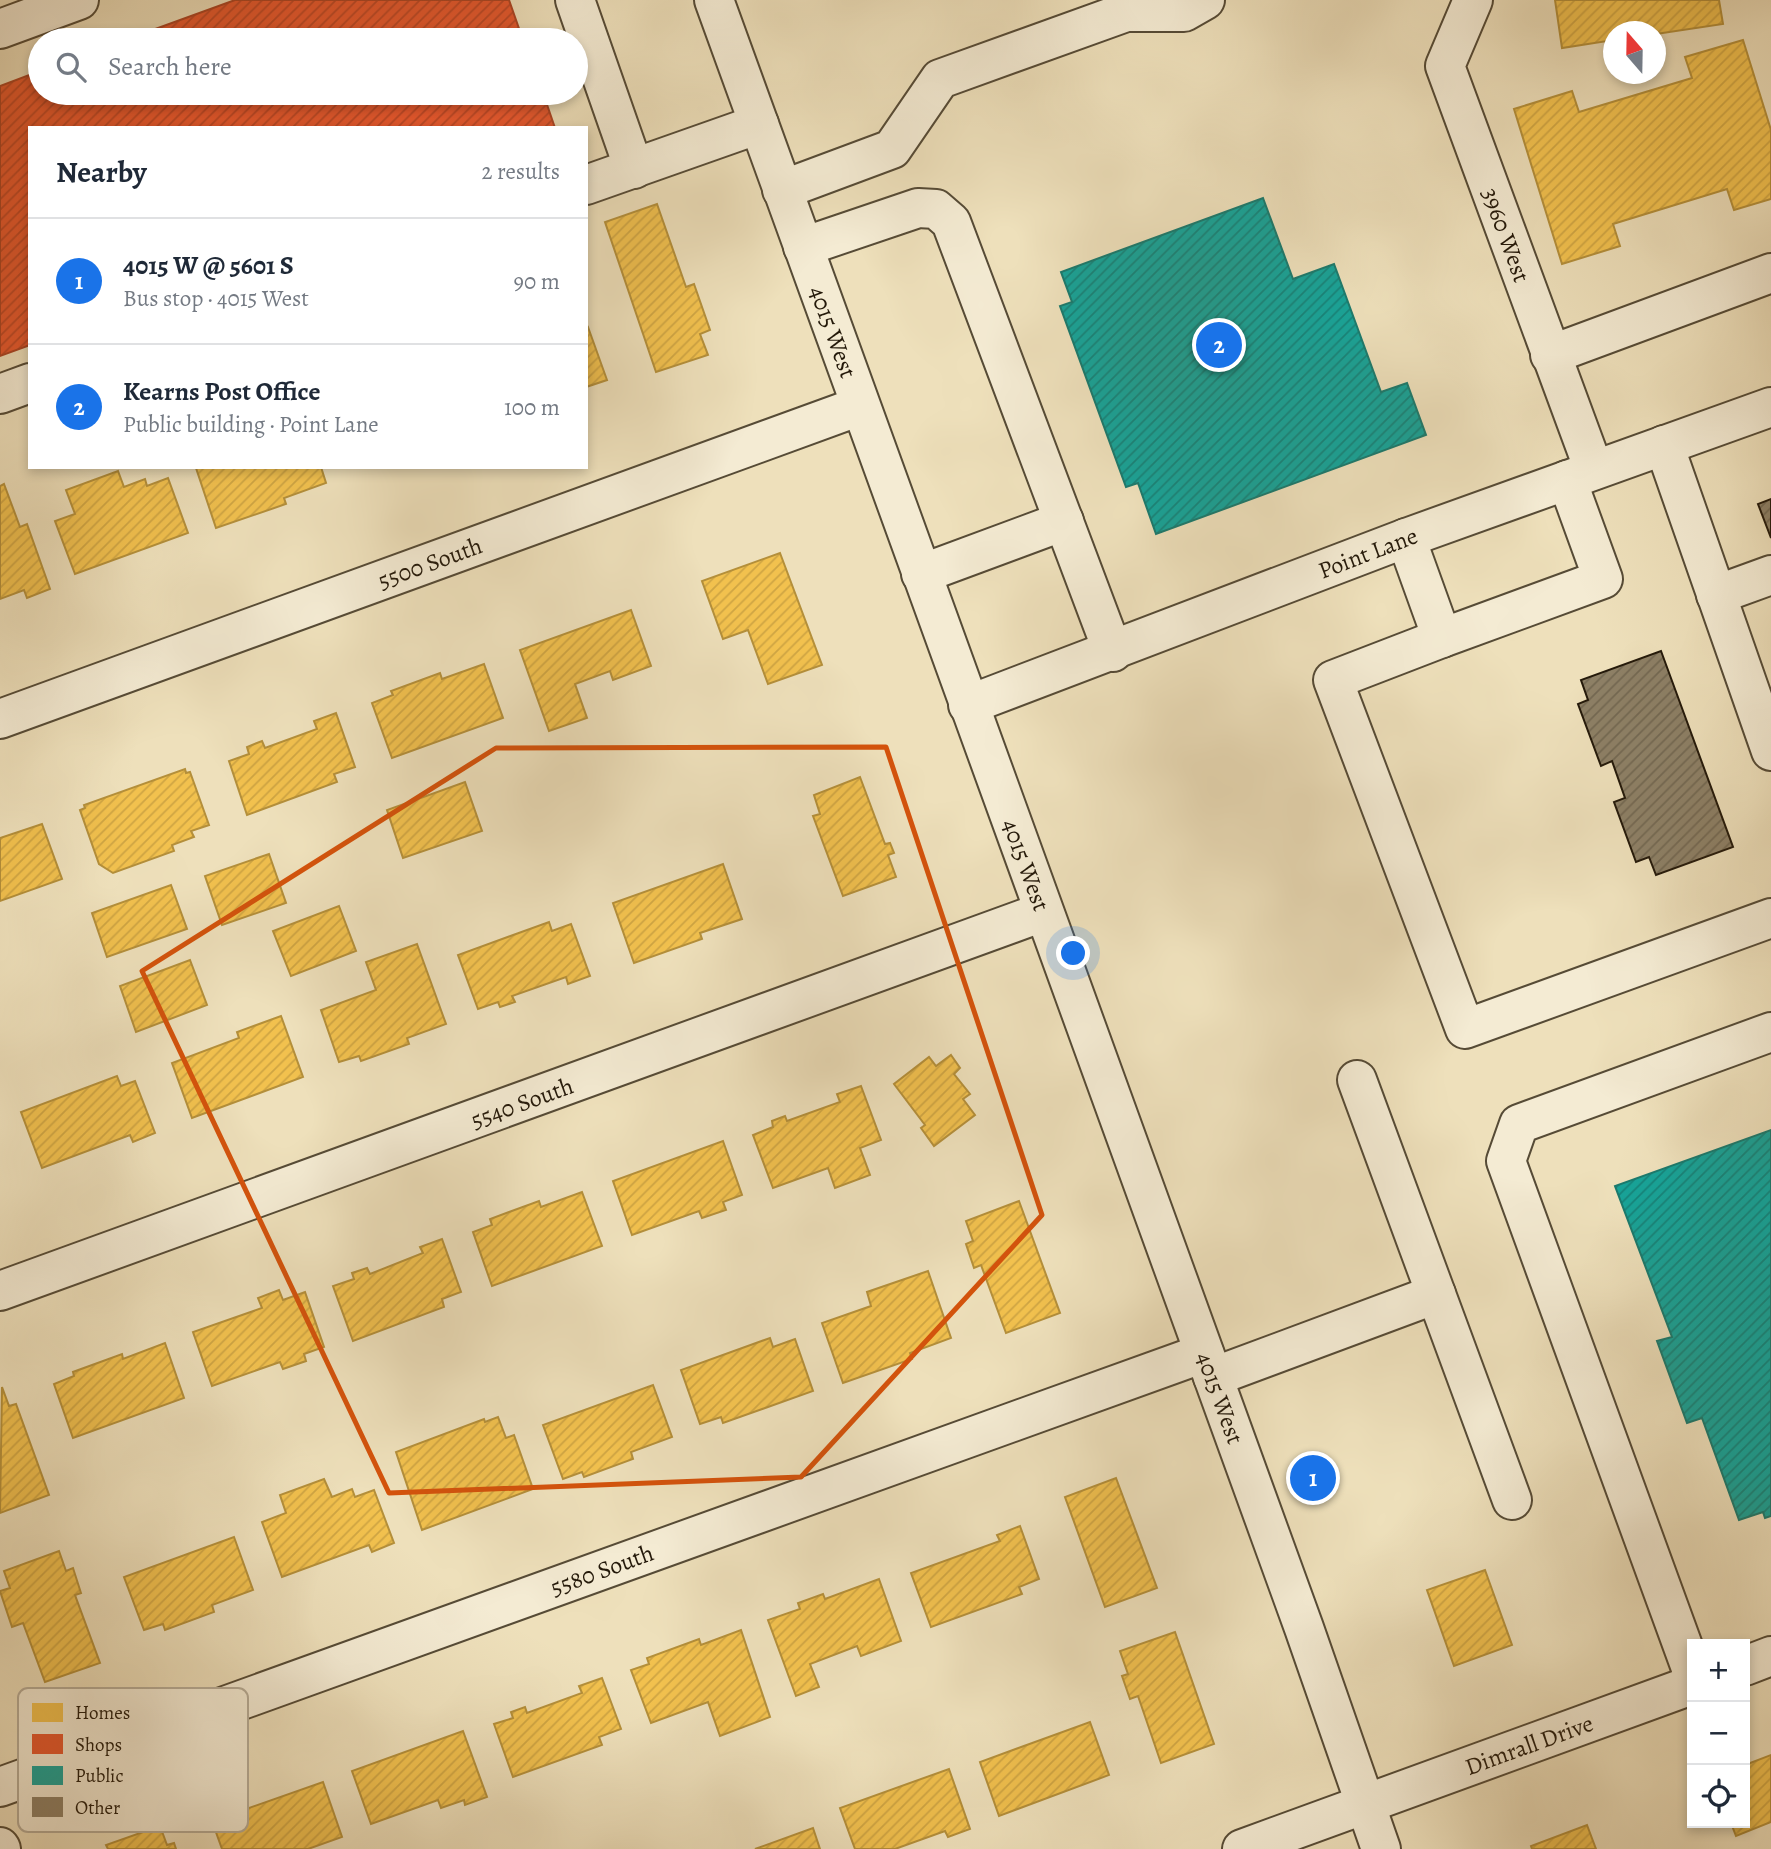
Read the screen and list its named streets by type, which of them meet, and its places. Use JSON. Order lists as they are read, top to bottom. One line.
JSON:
{"streets":{"street":["3960 West","4015 West","Point Lane","5500 South","5540 South","5580 South","Dimrall Drive"]},"crossings":[["3960 West","Point Lane"],["4015 West","Point Lane"],["4015 West","5500 South"],["4015 West","5540 South"],["4015 West","5580 South"],["4015 West","Dimrall Drive"]],"legend":["Homes","Shops","Public","Other"],"north":"top","page":{"search":"Search here","heading":["Nearby","2 results"],"list":[{"mark":"1","name":"4015 W @ 5601 S","note":"Bus stop · 4015 West","value":"90 m"},{"mark":"2","name":"Kearns Post Office","note":"Public building · Point Lane","value":"100 m"}],"pins":["2","1"],"map_buttons":["+","−"]}}
